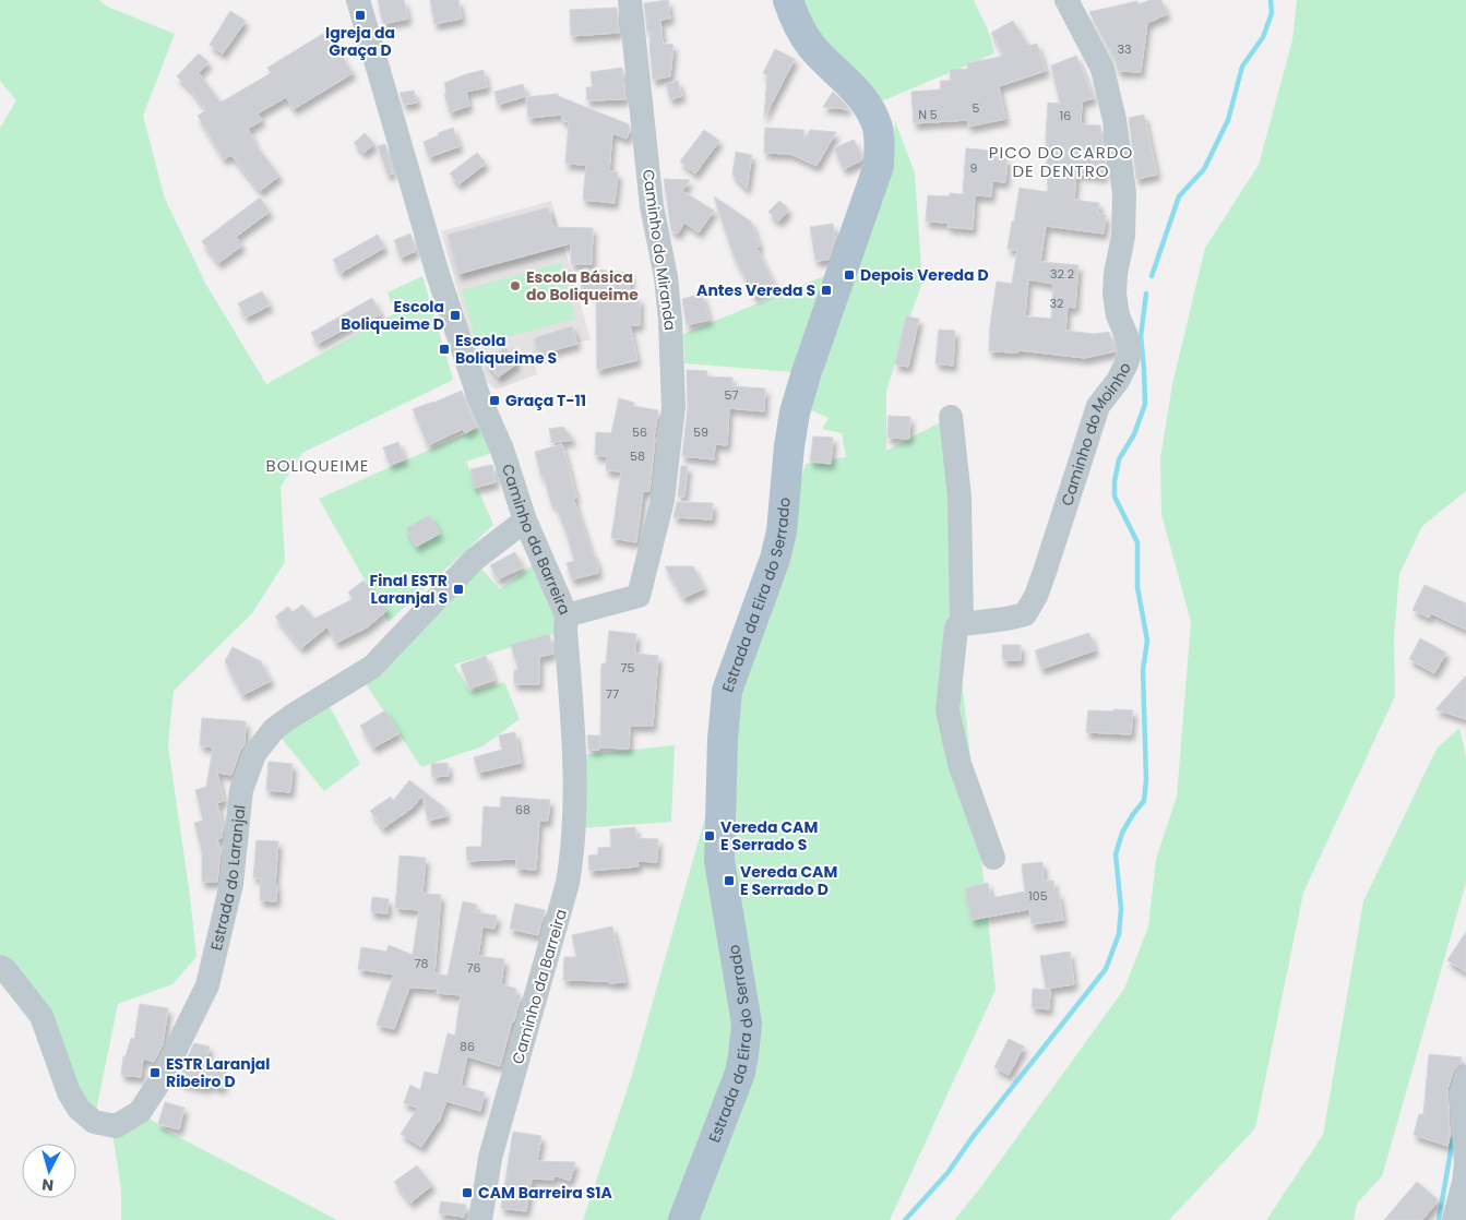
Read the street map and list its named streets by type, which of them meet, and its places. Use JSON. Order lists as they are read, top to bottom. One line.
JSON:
{"streets":{"main road":["Estrada da Eira do Serrado"],"street":["Caminho do Miranda","Caminho do Moinho","Caminho da Barreira","Estrada do Laranjal"]},"crossings":[["Caminho do Miranda","Caminho da Barreira"],["Caminho da Barreira","Estrada do Laranjal"]],"districts":["PICO DO CARDO DE DENTRO","BOLIQUEIME"],"places":{"transit":["Igreja da Graça D","Depois Vereda D","Antes Vereda S","Escola Boliqueime D","Escola Boliqueime S","Graça T-11","Final ESTR Laranjal S","Vereda CAM E Serrado S","Vereda CAM E Serrado D","ESTR Laranjal Ribeiro D","CAM Barreira S1A"],"other":["Escola Básica do Boliqueime"]},"house_numbers":["33","5","N 5","16","9","32 2","32","57","56","59","58","75","77","68","105","78","76","86"],"north":"bottom"}
